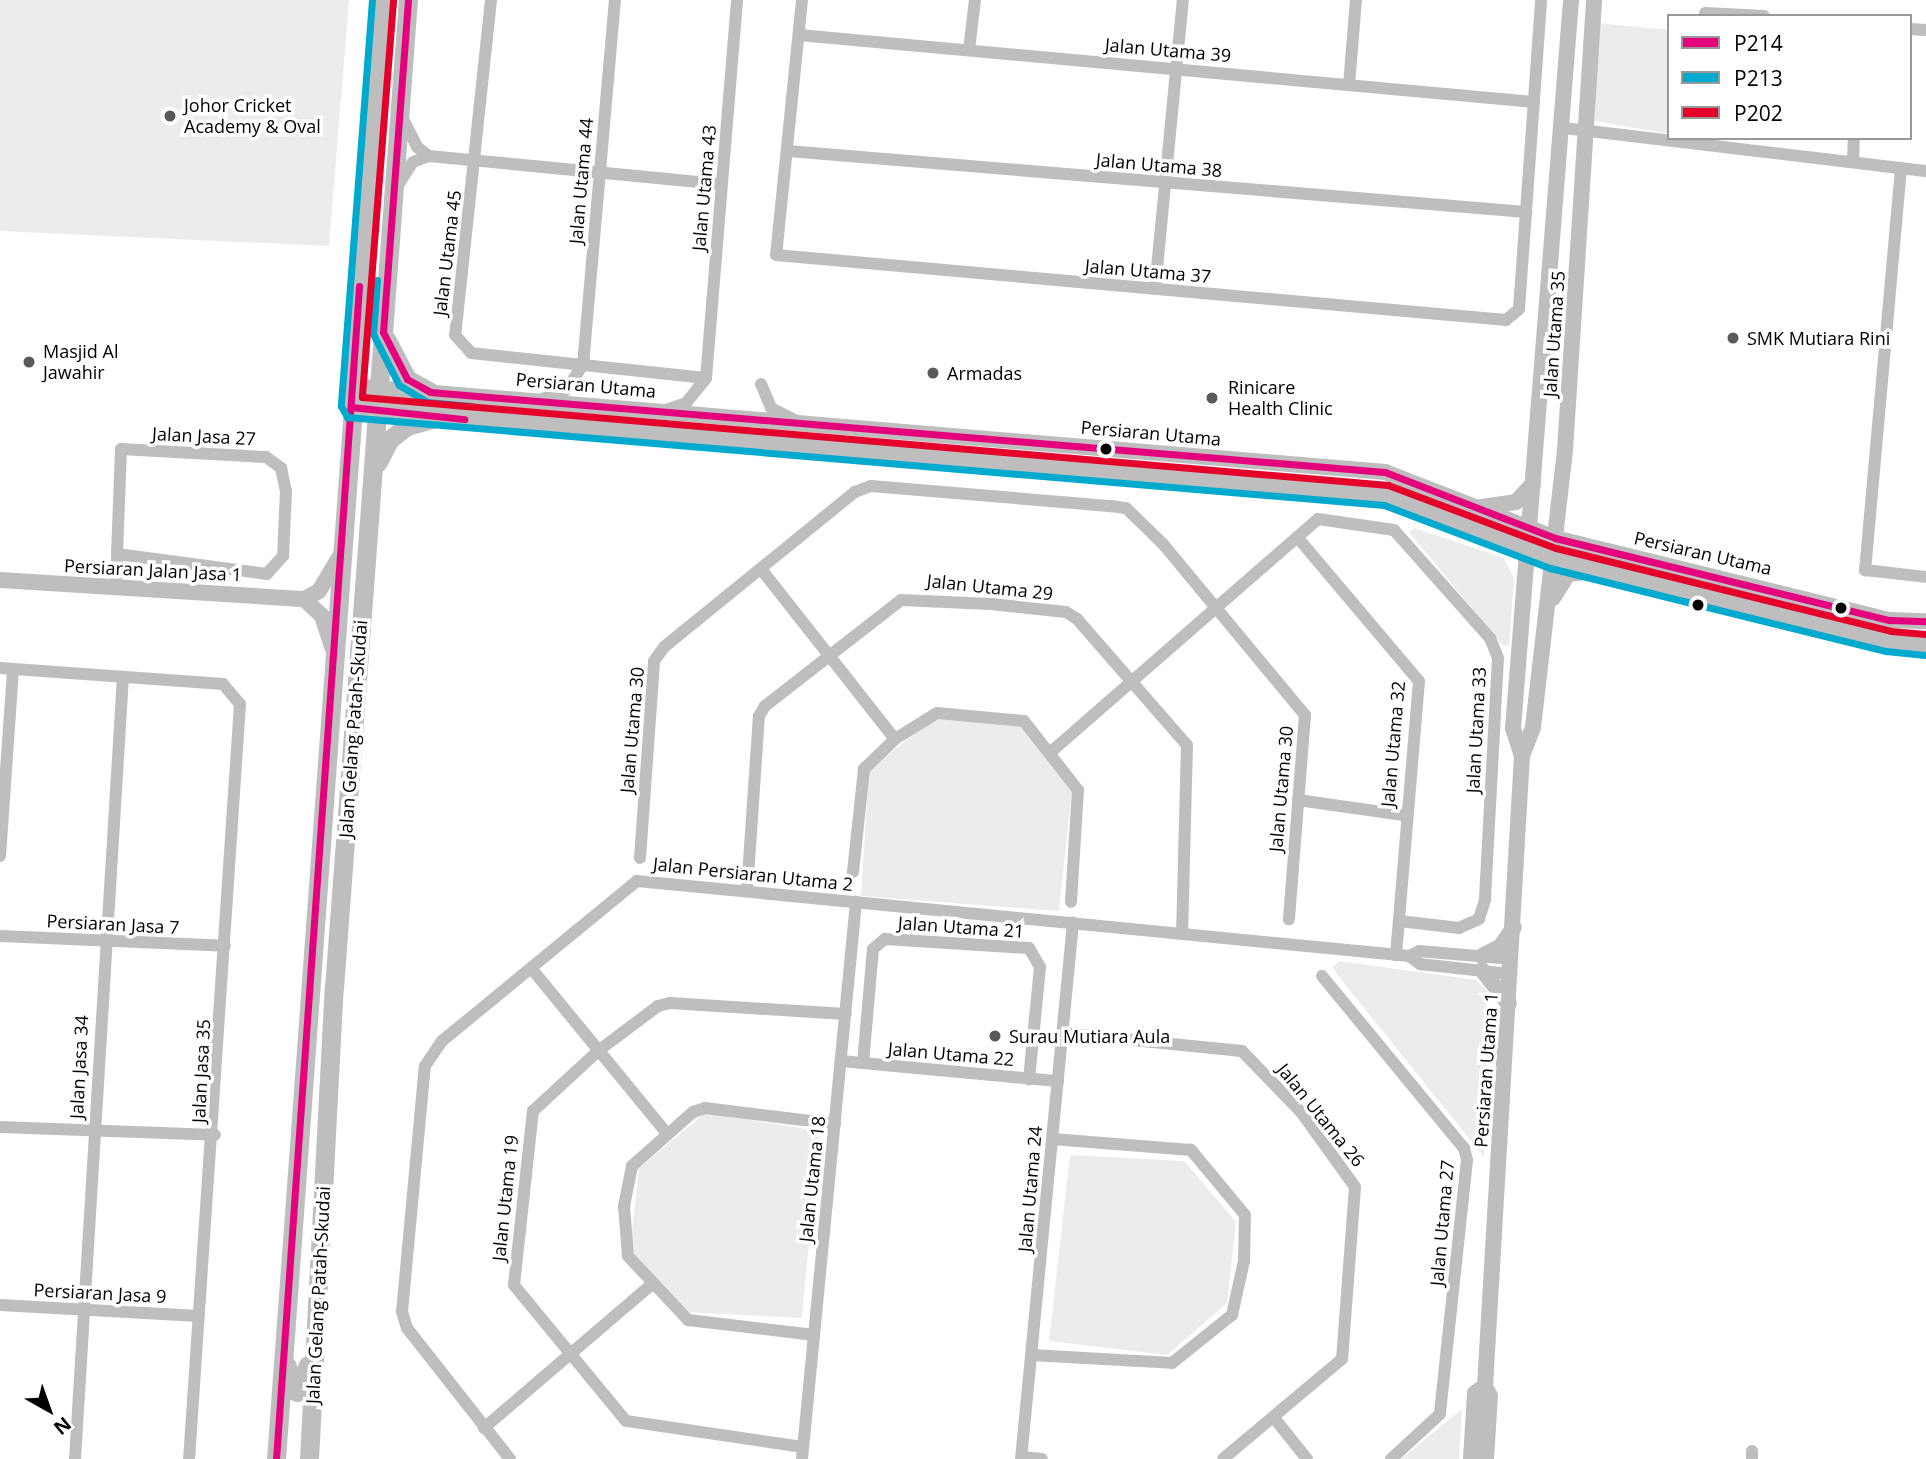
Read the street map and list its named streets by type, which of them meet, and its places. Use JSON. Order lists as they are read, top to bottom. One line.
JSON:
{"streets":{"main road":["Jalan Gelang Patah-Skudai"],"street":["Jalan Utama 39","Jalan Utama 38","Jalan Utama 44","Jalan Utama 43","Jalan Utama 45","Jalan Utama 37","Jalan Utama 35","Persiaran Utama","Jalan Jasa 27","Persiaran Jalan Jasa 1","Jalan Utama 29","Jalan Utama 30","Jalan Utama 33","Jalan Utama 32","Jalan Persiaran Utama 2","Persiaran Jasa 7","Jalan Utama 21","Jalan Utama 22","Jalan Jasa 34","Persiaran Utama 1","Jalan Jasa 35","Jalan Utama 26","Jalan Utama 18","Jalan Utama 24","Jalan Utama 19","Jalan Utama 27","Persiaran Jasa 9"]},"crossings":[["Jalan Utama 38","Jalan Utama 37"],["Jalan Utama 44","Jalan Utama 45"],["Jalan Utama 43","Jalan Utama 45"],["Jalan Utama 35","Persiaran Utama"],["Jalan Utama 35","Persiaran Utama 1"],["Persiaran Utama","Jalan Gelang Patah-Skudai"],["Persiaran Utama","Persiaran Utama 1"],["Jalan Utama 29","Jalan Persiaran Utama 2"],["Jalan Utama 33","Jalan Utama 32"],["Jalan Utama 32","Jalan Persiaran Utama 2"],["Jalan Persiaran Utama 2","Persiaran Utama 1"],["Jalan Persiaran Utama 2","Jalan Utama 18"],["Jalan Persiaran Utama 2","Jalan Utama 24"],["Persiaran Jasa 7","Jalan Jasa 34"],["Persiaran Jasa 7","Jalan Jasa 35"],["Jalan Utama 21","Jalan Utama 22"],["Jalan Utama 22","Jalan Utama 18"],["Jalan Utama 22","Jalan Utama 24"],["Jalan Jasa 34","Jalan Jasa 35"],["Jalan Jasa 34","Persiaran Jasa 9"],["Jalan Jasa 35","Persiaran Jasa 9"],["Jalan Utama 26","Jalan Utama 24"],["Jalan Utama 18","Jalan Utama 19"]],"places":["Johor Cricket Academy & Oval","SMK Mutiara Rini","Masjid Al Jawahir","Armadas","Rinicare Health Clinic","Surau Mutiara Aula"],"lines":["transit line P214","transit line P213","transit line P202"],"legend":["P214","P213","P202"],"north":"bottom right"}
